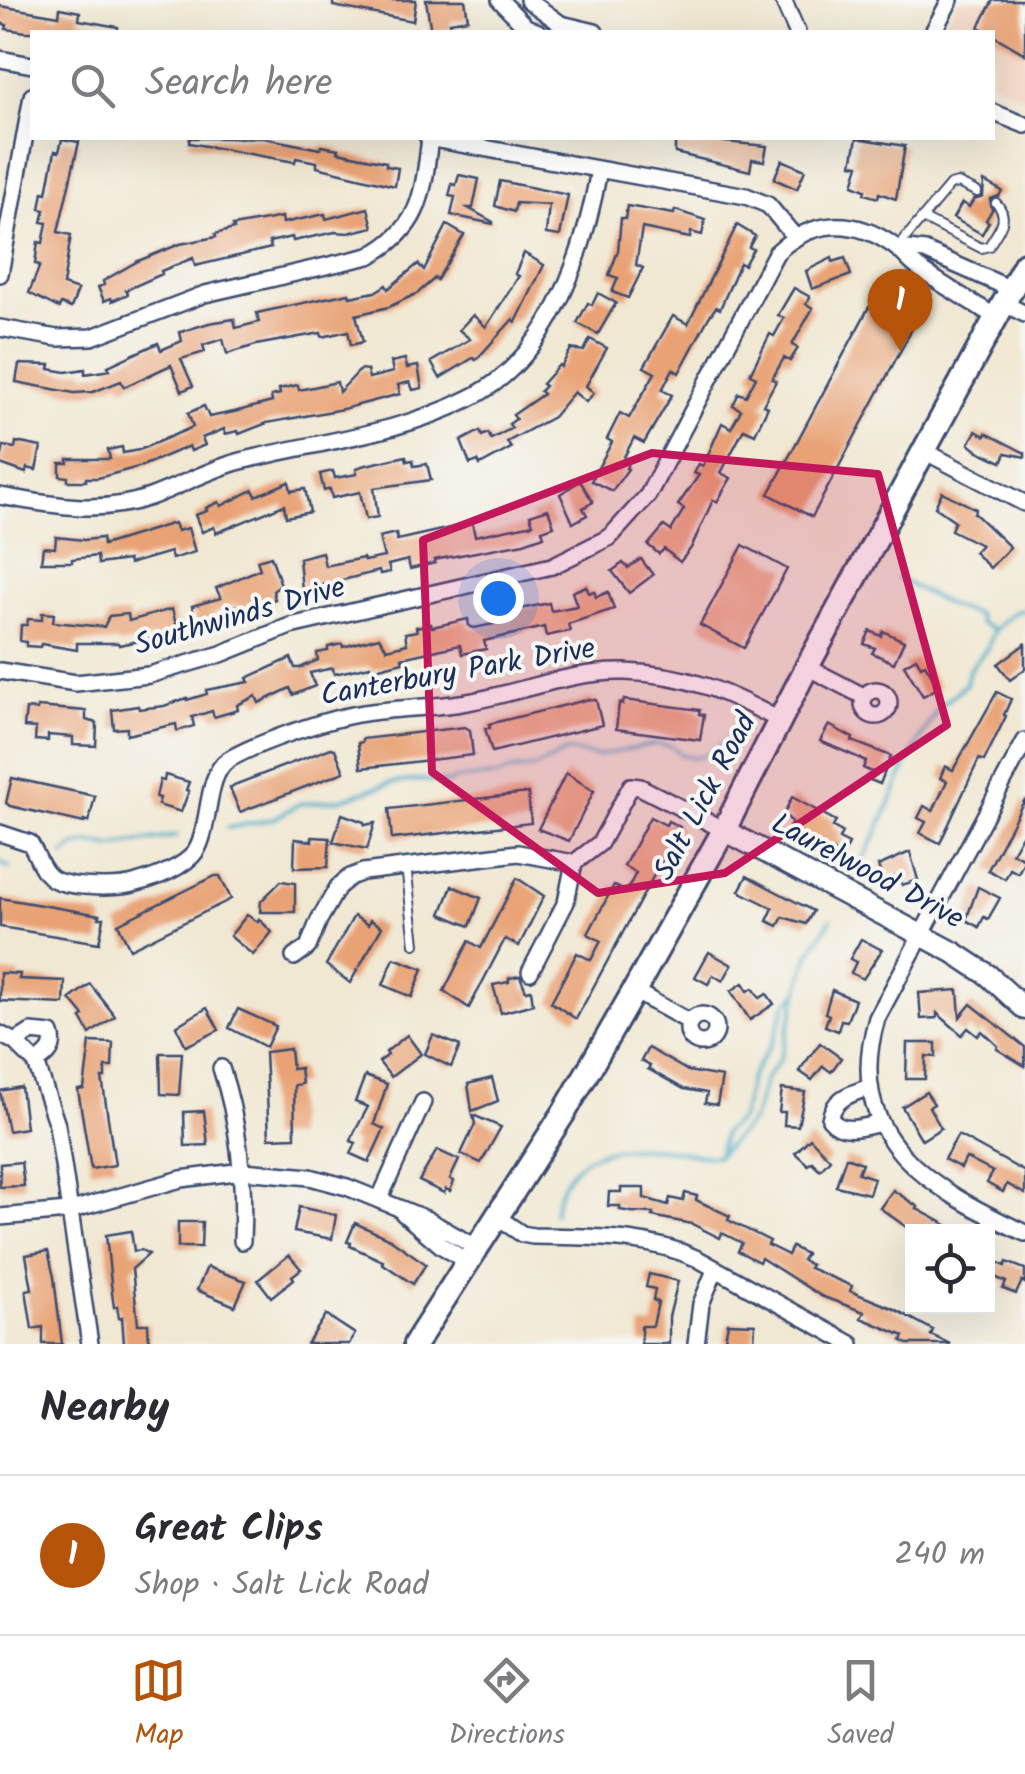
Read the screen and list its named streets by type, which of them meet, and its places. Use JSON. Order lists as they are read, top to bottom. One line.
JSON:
{"streets":{"main road":["Salt Lick Road"],"street":["Southwinds Drive","Canterbury Park Drive","Laurelwood Drive"]},"crossings":[["Canterbury Park Drive","Salt Lick Road"],["Salt Lick Road","Laurelwood Drive"]],"page":{"search":"Search here","pins":"1","heading":"Nearby","list":[{"mark":"1","name":"Great Clips","note":"Shop · Salt Lick Road","value":"240 m"}],"nav":["Map","Directions","Saved"]}}
